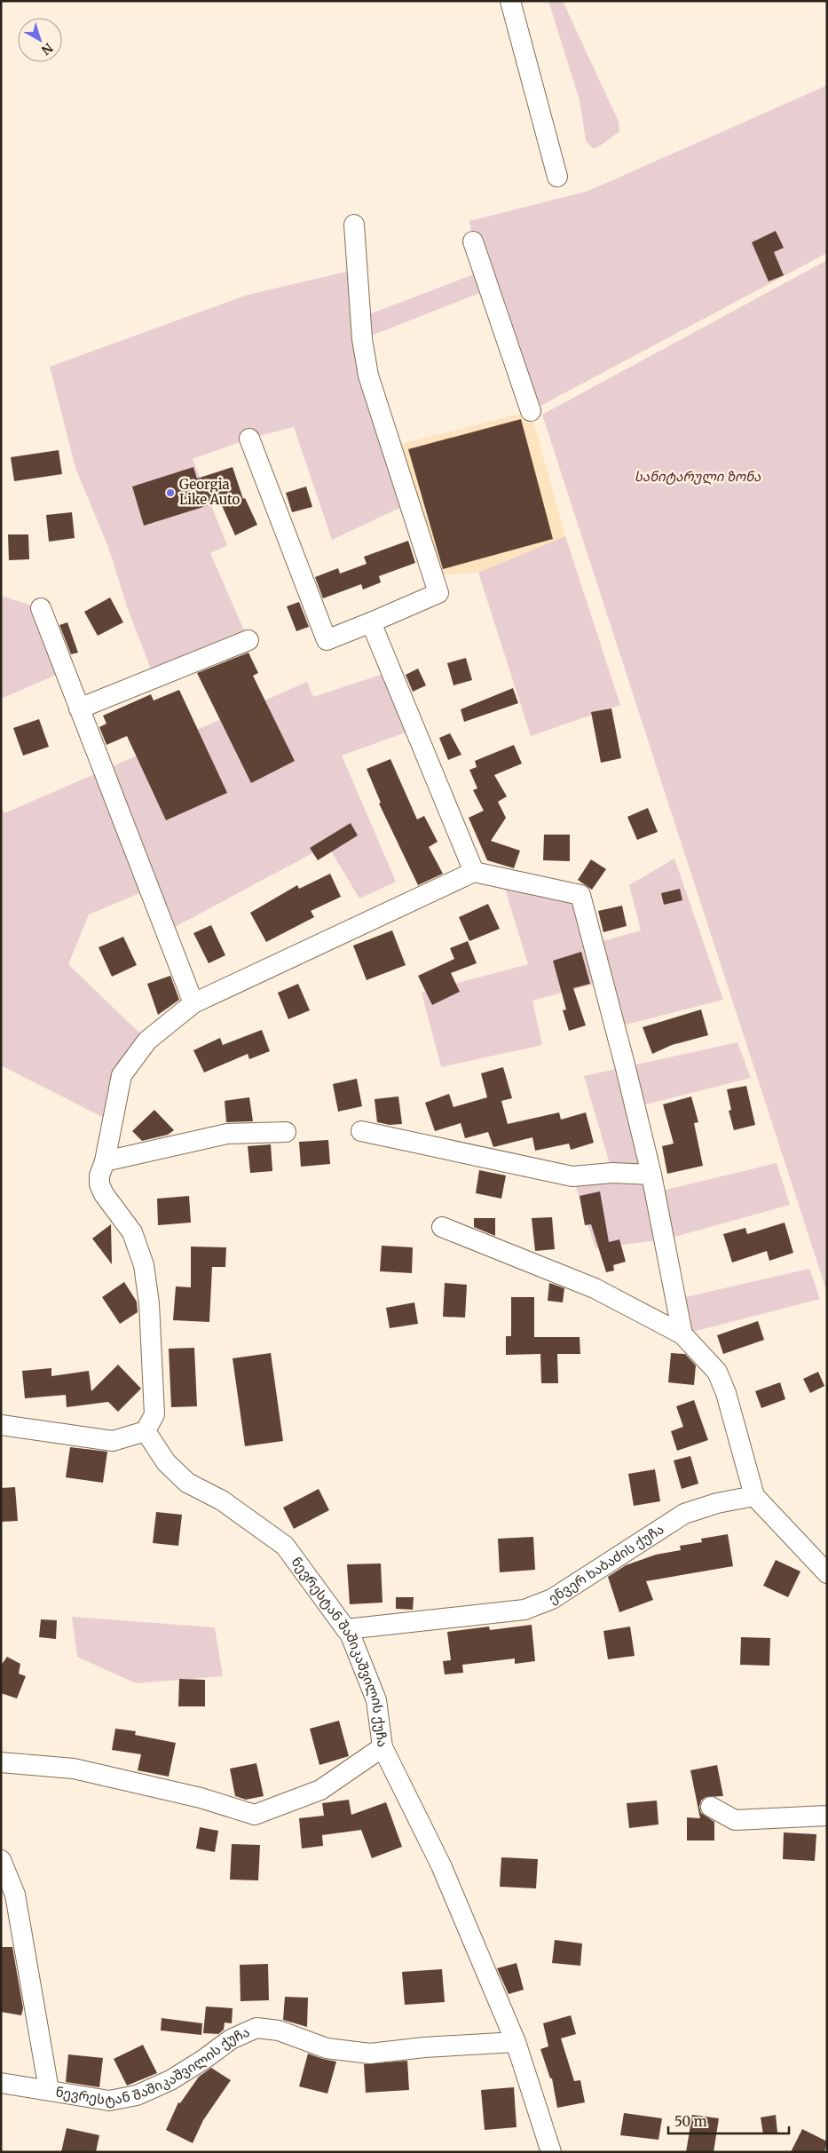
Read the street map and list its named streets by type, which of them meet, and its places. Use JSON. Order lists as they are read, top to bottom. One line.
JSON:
{"streets":{"street":["ენვერ ხაბაძის ქუჩა","ნევრესტან შაშიკაშვილის ქუჩა"]},"crossings":[["ენვერ ხაბაძის ქუჩა","ნევრესტან შაშიკაშვილის ქუჩა"]],"parks":["სანიტარული ზონა"],"places":["Georgia Like Auto"],"scale_bar":"50 m","north":"bottom right"}
